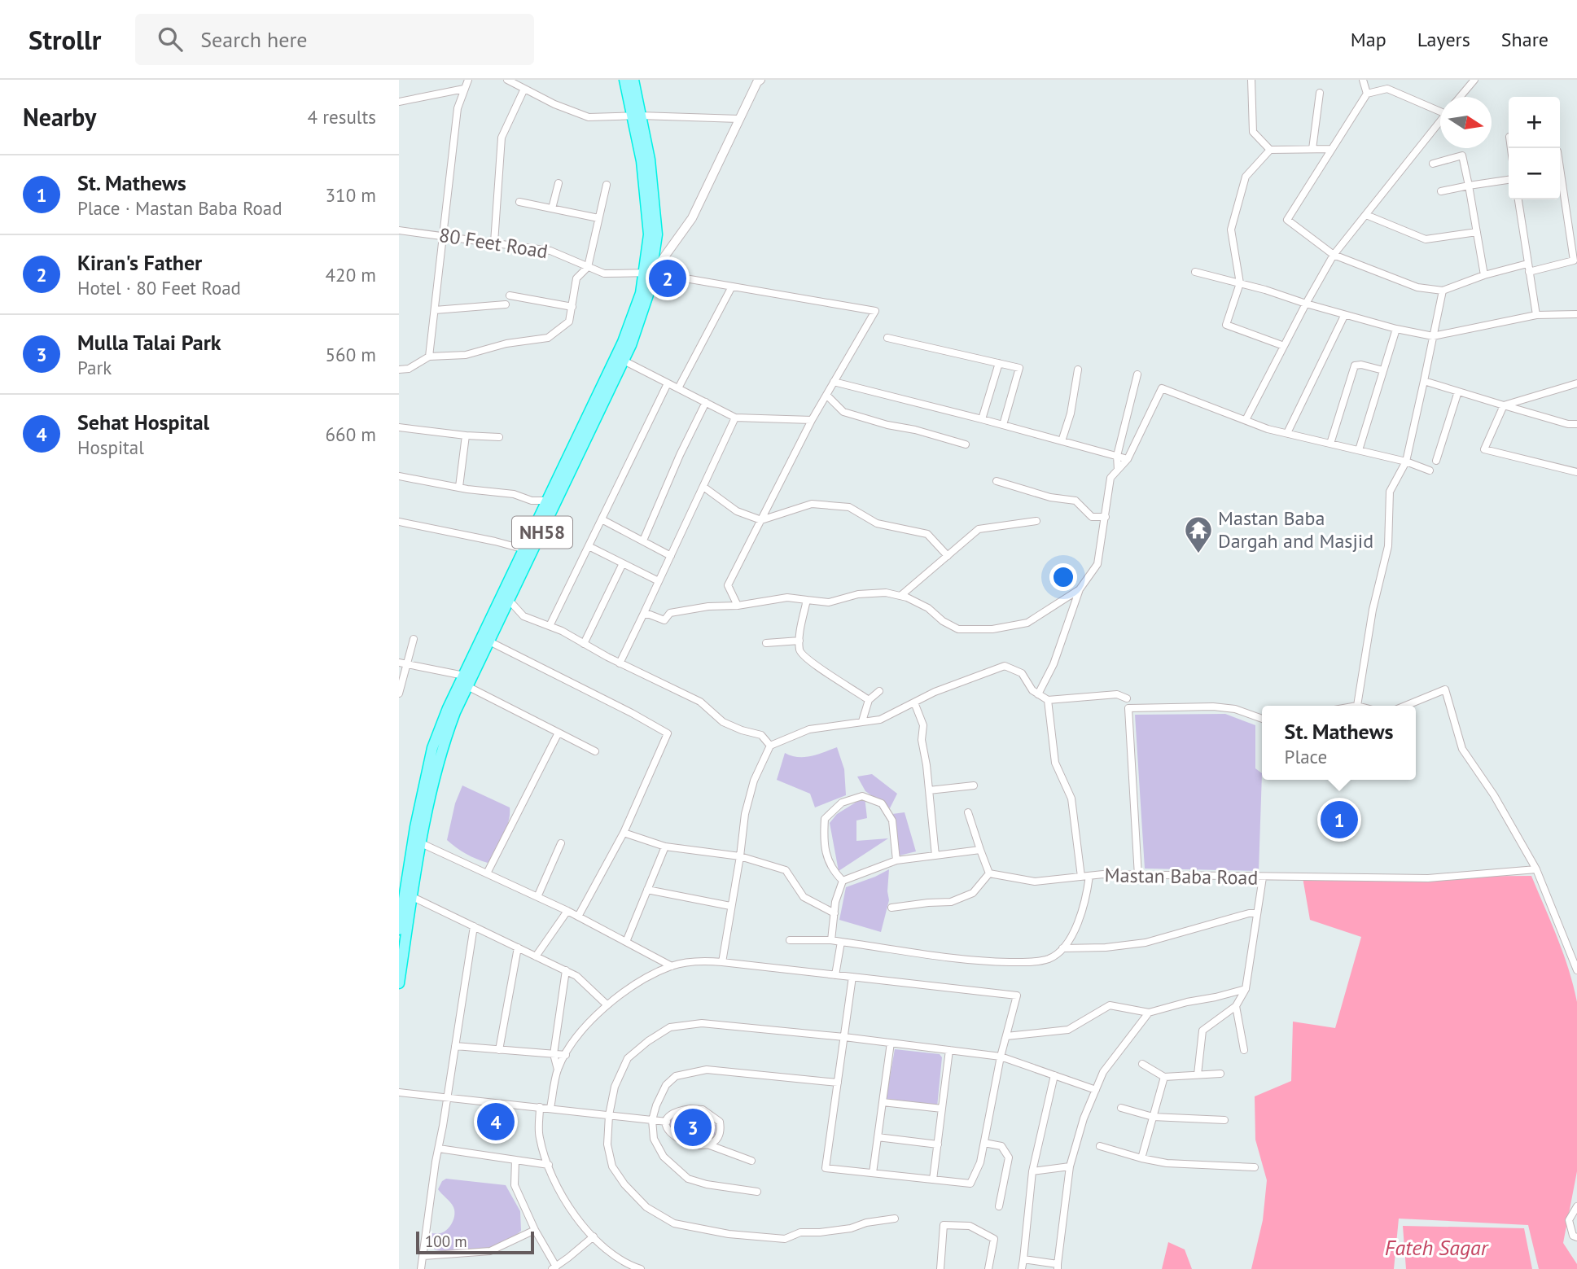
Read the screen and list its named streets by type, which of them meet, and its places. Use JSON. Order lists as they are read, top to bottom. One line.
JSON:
{"streets":{"highway":["NH58"],"street":["80 Feet Road","Mastan Baba Road"]},"crossings":[["80 Feet Road","NH58"]],"water":["Fateh Sagar"],"places":{"temple":["Mastan Baba Dargah and Masjid"]},"scale_bar":"100 m","north":"right","page":{"header":"Strollr","search":"Search here","nav":["Map","Layers","Share"],"heading":["Nearby","4 results"],"map_buttons":["+","−"],"list":[{"mark":"1","name":"St. Mathews","note":"Place · Mastan Baba Road","value":"310 m"},{"mark":"2","name":"Kiran's Father","note":"Hotel · 80 Feet Road","value":"420 m"},{"mark":"3","name":"Mulla Talai Park","note":"Park","value":"560 m"},{"mark":"4","name":"Sehat Hospital","note":"Hospital","value":"660 m"}],"pins":["2","1","4","3"],"popup":["St. Mathews","Place"],"scale":"100 m"}}
